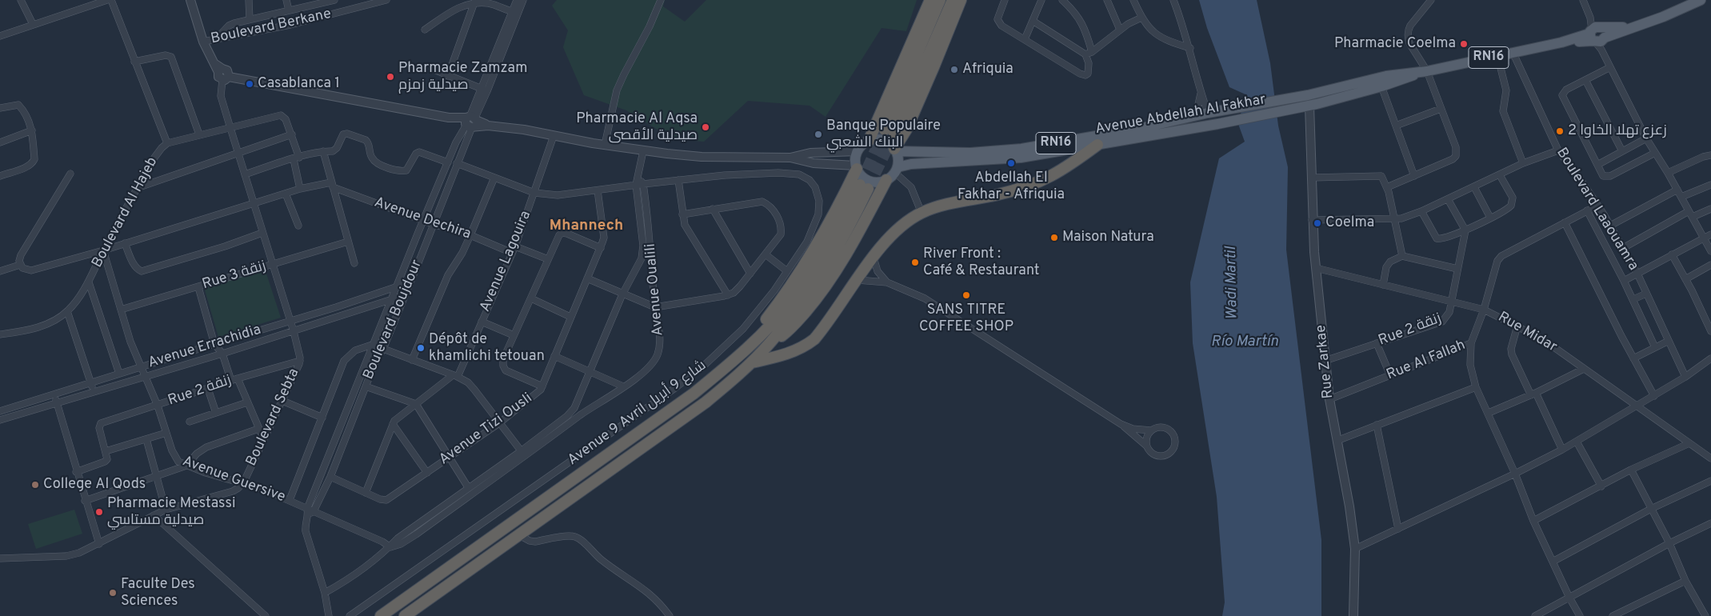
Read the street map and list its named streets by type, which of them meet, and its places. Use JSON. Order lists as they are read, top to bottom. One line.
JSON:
{"streets":{"highway":["Avenue 9 Avril شارع 9 أبريل"],"main road":["RN16","Avenue Abdellah Al Fakhar"],"street":["Boulevard Berkane","Boulevard Laaouamra","Boulevard Al Hajeb","Avenue Dechira","Avenue Lagouira","Rue 3 زنقة","Avenue Oualili","Boulevard Boujdour","Rue 2 زنقة","Rue Midar","Avenue Errachidia","Rue Al Fallah","Rue Zarkae","Boulevard Sebta","Avenue Tizi Ousli","Avenue Guersive"]},"crossings":[["RN16","Avenue Abdellah Al Fakhar"],["Avenue Abdellah Al Fakhar","Boulevard Laaouamra"],["Avenue Abdellah Al Fakhar","Rue Zarkae"],["Boulevard Laaouamra","Rue Al Fallah"],["Boulevard Al Hajeb","Boulevard Sebta"],["Boulevard Al Hajeb","Avenue Guersive"],["Avenue Dechira","Avenue Lagouira"],["Avenue Dechira","Boulevard Boujdour"],["Rue 3 زنقة","Boulevard Sebta"],["Rue 3 زنقة","Avenue Guersive"],["Avenue Oualili","Avenue Guersive"],["Boulevard Boujdour","Avenue Errachidia"],["Boulevard Boujdour","Avenue Tizi Ousli"],["Boulevard Boujdour","Avenue Guersive"],["Rue 2 زنقة","Rue Midar"],["Rue 2 زنقة","Rue Zarkae"],["Rue 2 زنقة","Boulevard Sebta"],["Rue 2 زنقة","Avenue Guersive"],["Rue Midar","Rue Al Fallah"],["Rue Midar","Rue Zarkae"],["Avenue Errachidia","Boulevard Sebta"],["Avenue Errachidia","Avenue Guersive"],["Rue Al Fallah","Rue Zarkae"],["Boulevard Sebta","Avenue Guersive"]],"districts":["Mhannech"],"water":["Wadi Martil","Río Martín"],"places":["Pharmacie Coelma","Afriquia","Pharmacie Zamzam صيدلية زمزم","Casablanca 1","Pharmacie Al Aqsa صيدلية الأقصى","زعزع تهلا الخاوا 2","Banque Populaire البنك الشعبي","Abdellah El Fakhar - Afriquia","Coelma","Maison Natura","River Front : Café & Restaurant","SANS TITRE COFFEE SHOP","Dépôt de khamlichi tetouan","College Al Qods","Pharmacie Mestassi صيدلية مستاسي","Faculte Des Sciences"]}
